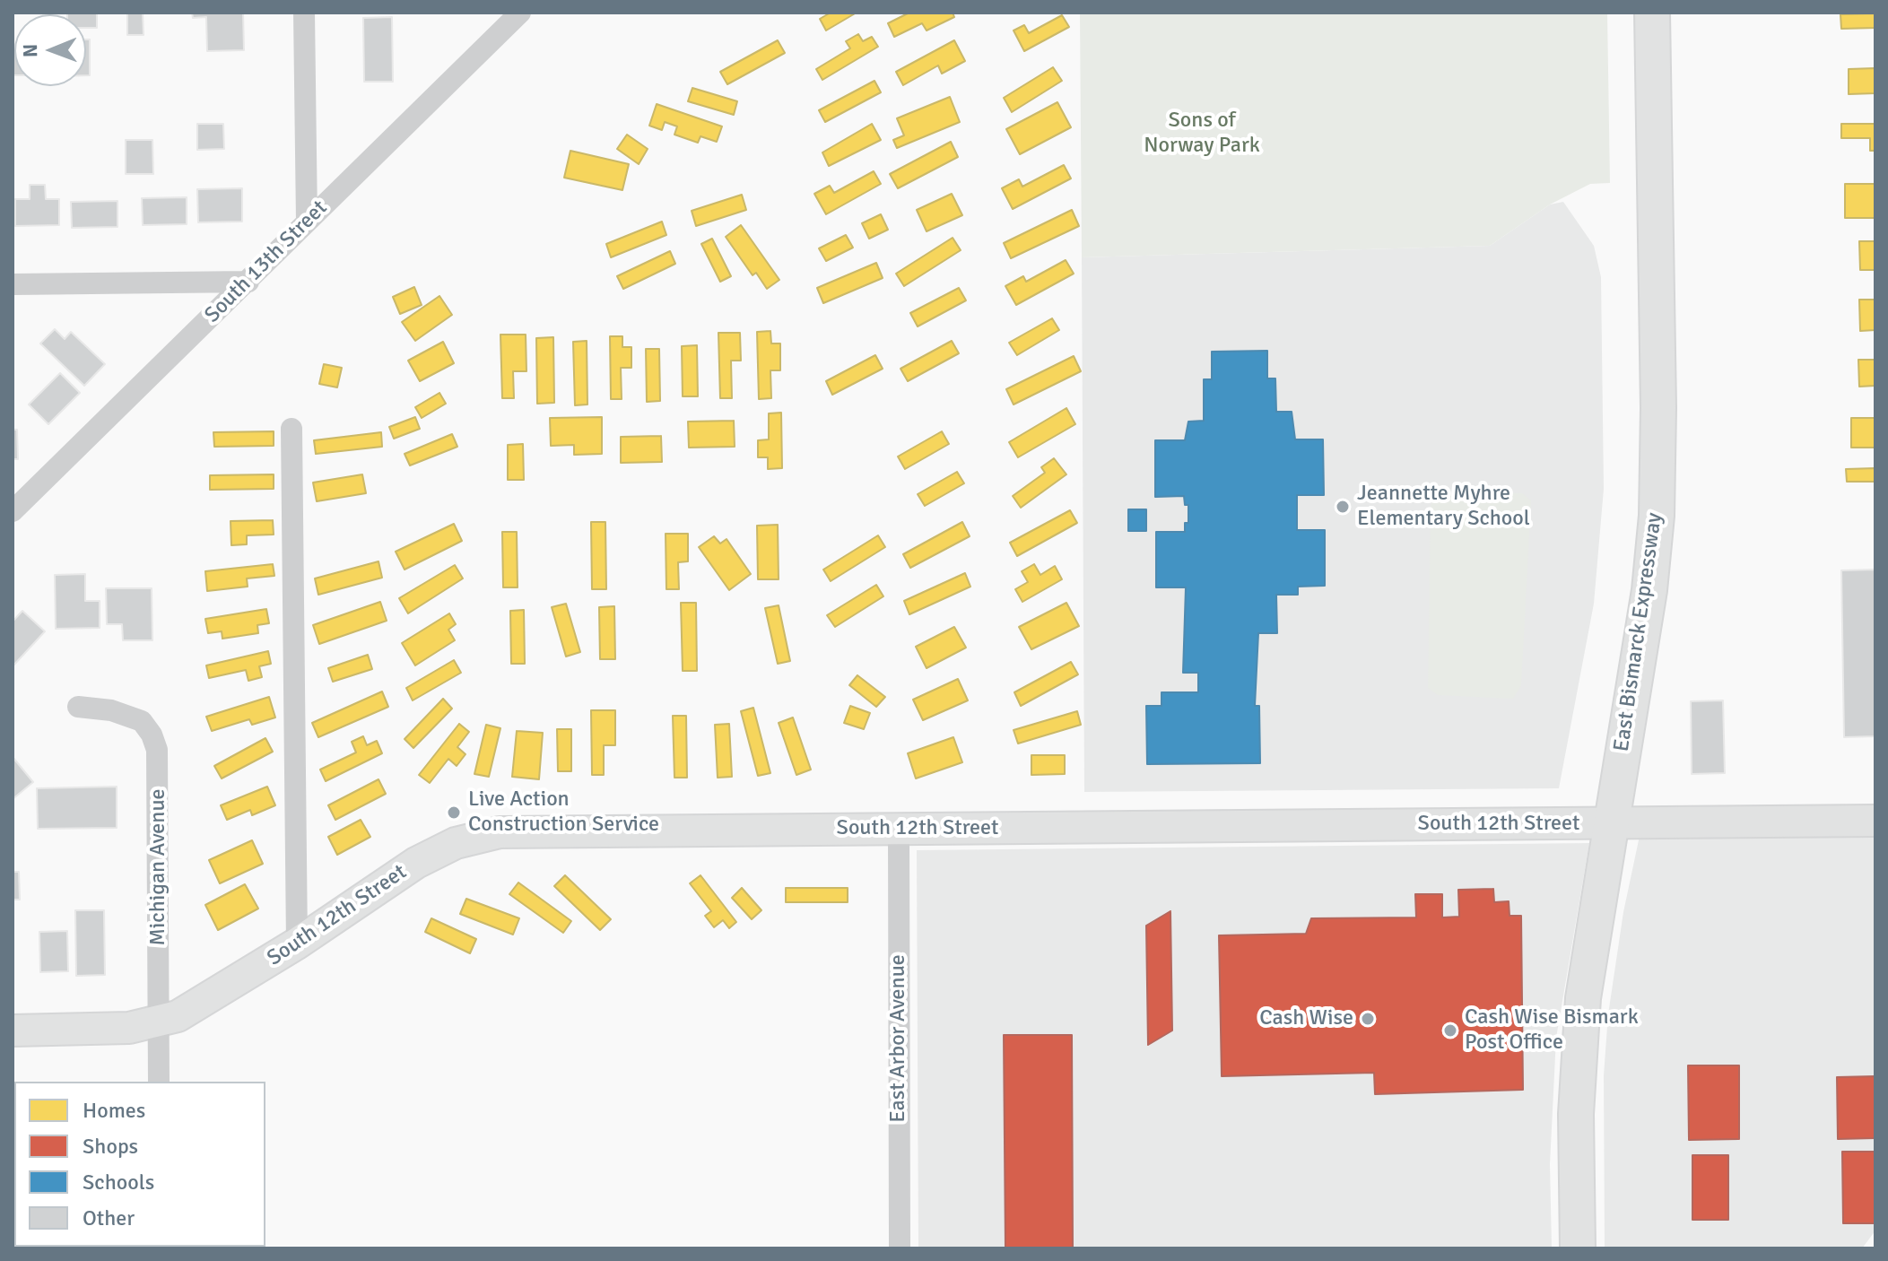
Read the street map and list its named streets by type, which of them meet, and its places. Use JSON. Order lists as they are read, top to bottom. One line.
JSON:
{"streets":{"main road":["East Bismarck Expressway"],"street":["South 13th Street","South 12th Street","Michigan Avenue","East Arbor Avenue"]},"crossings":[["East Bismarck Expressway","South 12th Street"],["South 12th Street","Michigan Avenue"],["South 12th Street","East Arbor Avenue"]],"parks":["Sons of Norway Park"],"places":["Jeannette Myhre Elementary School","Live Action Construction Service","Cash Wise","Cash Wise Bismark Post Office"],"legend":["Homes","Shops","Schools","Other"],"north":"left"}
